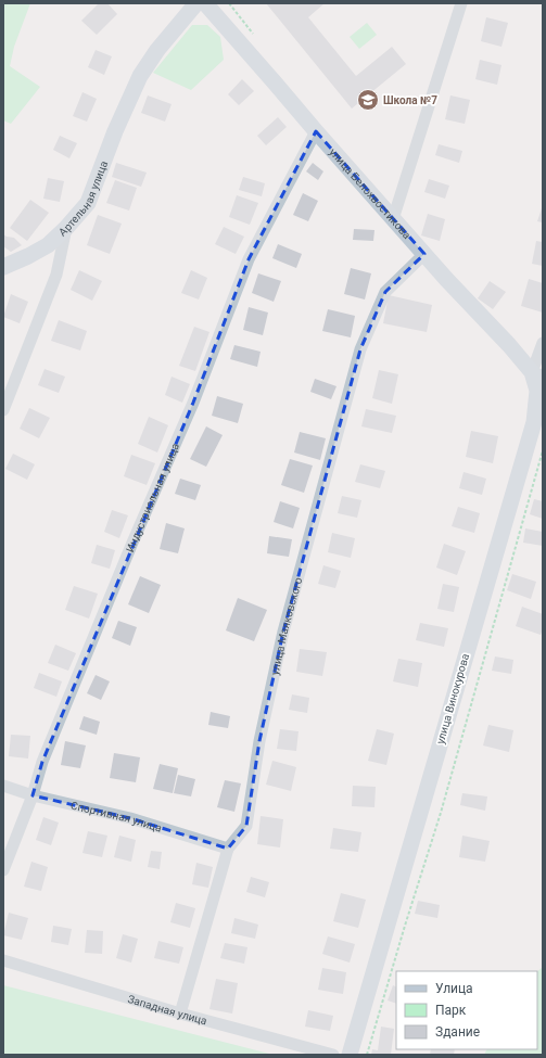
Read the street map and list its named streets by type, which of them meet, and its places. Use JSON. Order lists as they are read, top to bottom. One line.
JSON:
{"streets":{"main road":["улица Белохвостикова","Артельная улица","улица Винокурова"],"street":["Индустриальная улица","улица Маяковского","Спортивная улица","Западная улица"]},"crossings":[["улица Белохвостикова","Индустриальная улица"],["улица Белохвостикова","улица Маяковского"],["улица Белохвостикова","улица Винокурова"],["Индустриальная улица","Спортивная улица"],["улица Маяковского","Спортивная улица"],["улица Маяковского","Западная улица"]],"places":{"school or university":["Школа №7"]},"legend":["Улица","Парк","Здание"]}
